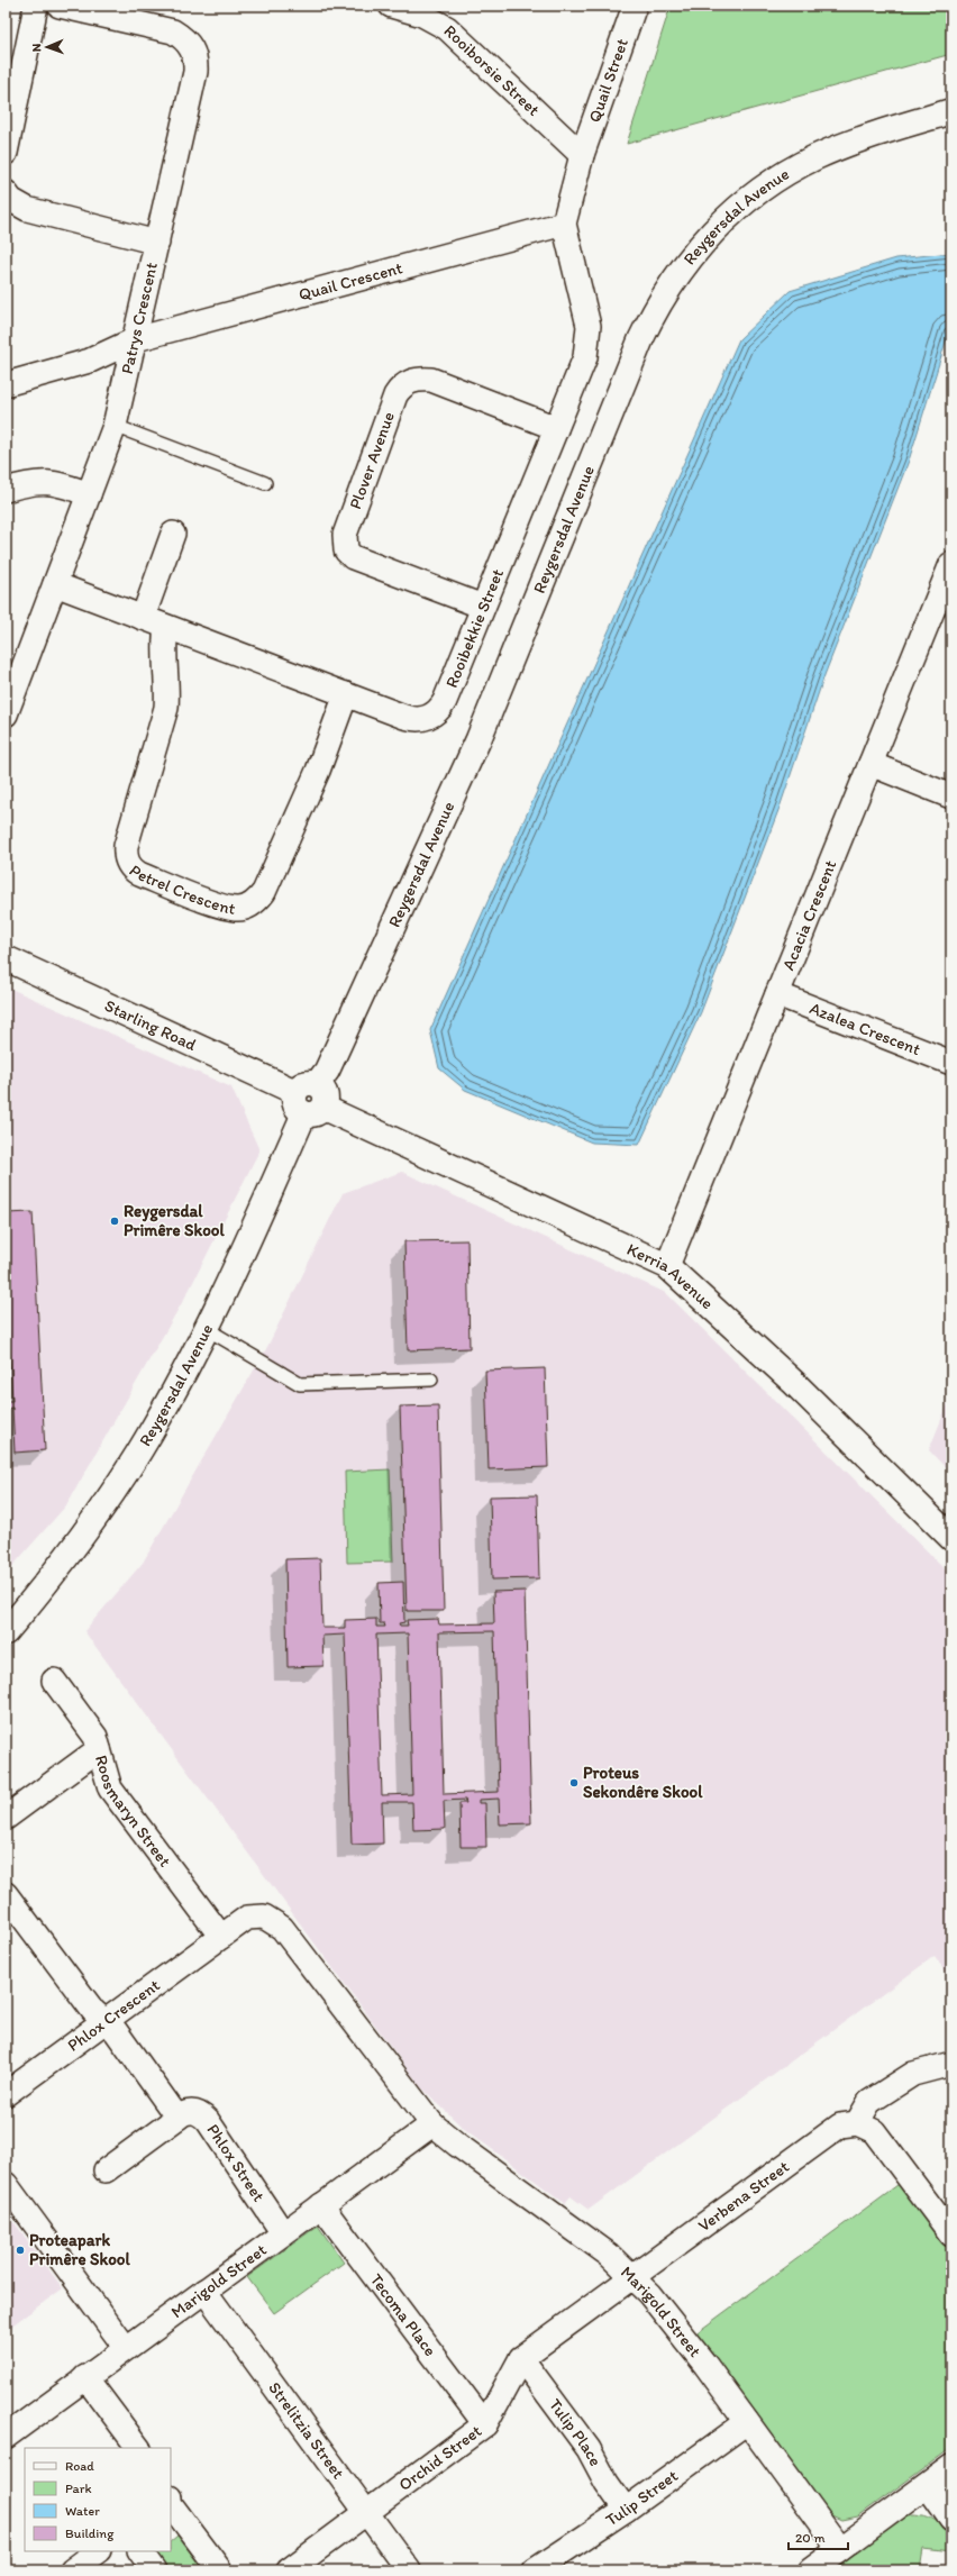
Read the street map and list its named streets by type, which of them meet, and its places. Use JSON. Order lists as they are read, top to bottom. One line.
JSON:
{"streets":{"main road":["Reygersdal Avenue","Starling Road","Kerria Avenue"],"street":["Rooiborsie Street","Quail Street","Quail Crescent","Patrys Crescent","Plover Avenue","Rooibekkie Street","Petrel Crescent","Acacia Crescent","Azalea Crescent","Roosmaryn Street","Phlox Crescent","Phlox Street","Verbena Street","Marigold Street","Tecoma Place","Strelitzia Street","Tulip Place","Orchid Street","Tulip Street"]},"crossings":[["Rooiborsie Street","Quail Street"],["Rooiborsie Street","Rooibekkie Street"],["Quail Street","Rooibekkie Street"],["Reygersdal Avenue","Starling Road"],["Reygersdal Avenue","Kerria Avenue"],["Quail Crescent","Patrys Crescent"],["Quail Crescent","Rooibekkie Street"],["Patrys Crescent","Rooibekkie Street"],["Plover Avenue","Rooibekkie Street"],["Rooibekkie Street","Petrel Crescent"],["Acacia Crescent","Azalea Crescent"],["Acacia Crescent","Kerria Avenue"],["Starling Road","Kerria Avenue"],["Roosmaryn Street","Phlox Crescent"],["Roosmaryn Street","Marigold Street"],["Phlox Crescent","Marigold Street"],["Phlox Street","Marigold Street"],["Verbena Street","Marigold Street"],["Verbena Street","Orchid Street"],["Marigold Street","Tecoma Place"],["Marigold Street","Strelitzia Street"],["Marigold Street","Orchid Street"],["Marigold Street","Tulip Street"],["Tecoma Place","Orchid Street"],["Strelitzia Street","Orchid Street"],["Tulip Place","Orchid Street"],["Tulip Place","Tulip Street"]],"places":["Reygersdal Primêre Skool","Proteus Sekondêre Skool","Proteapark Primêre Skool"],"legend":["Road","Park","Water","Building"],"scale_bar":"20 m","north":"left"}
